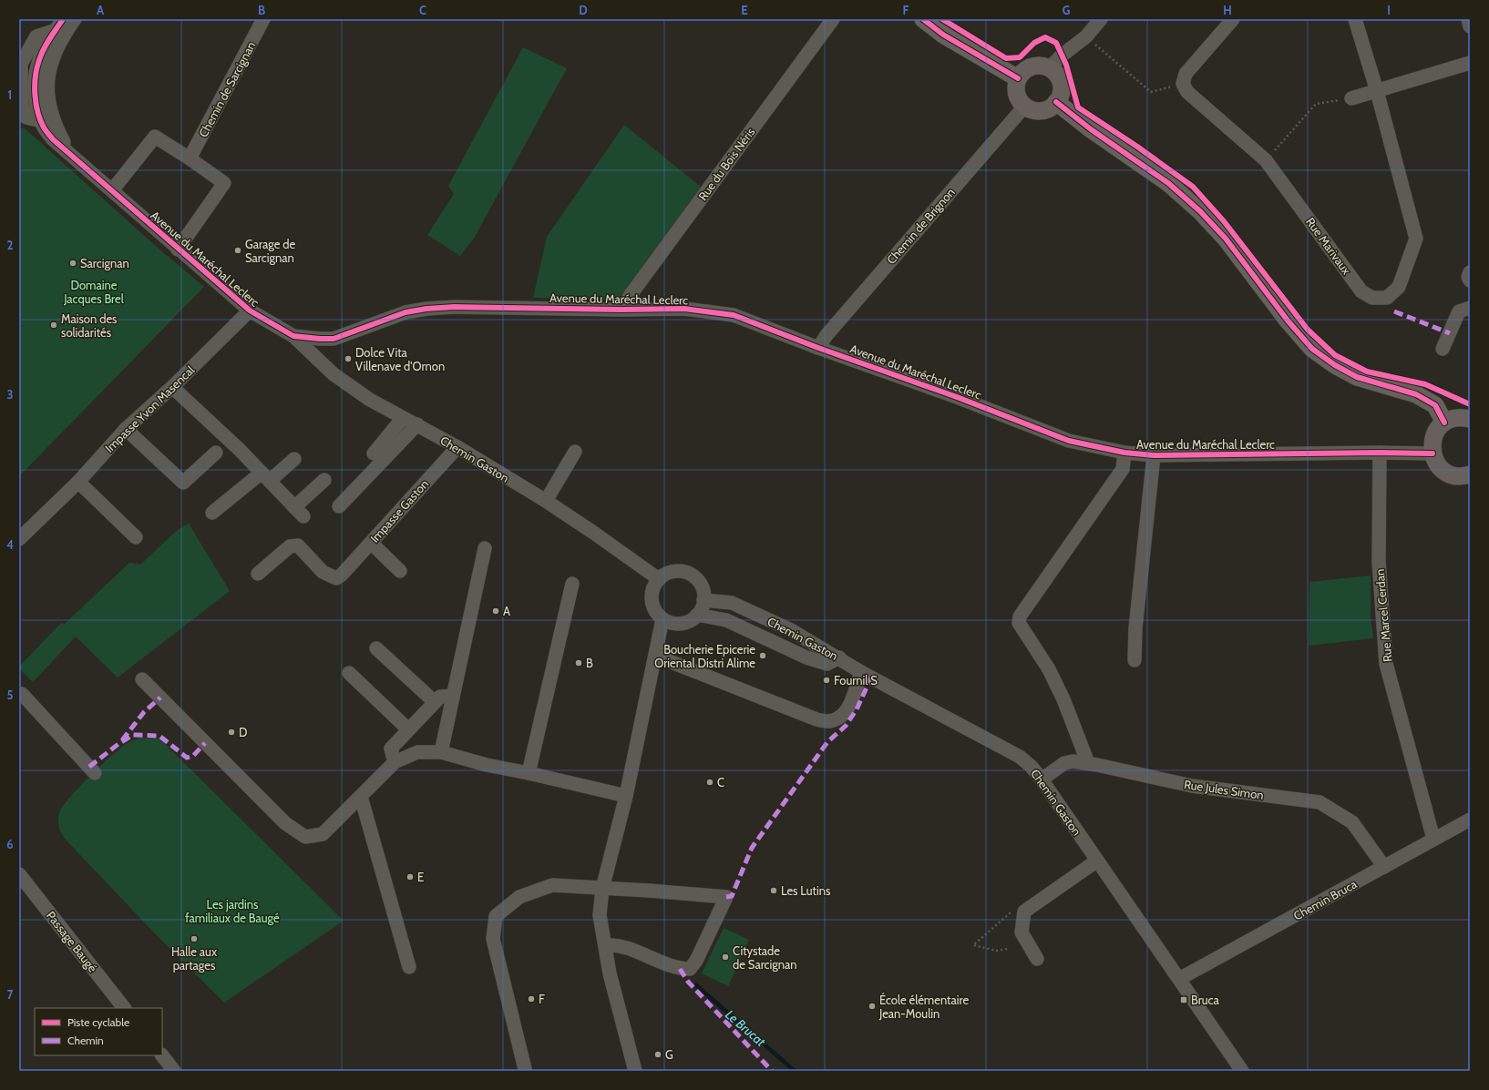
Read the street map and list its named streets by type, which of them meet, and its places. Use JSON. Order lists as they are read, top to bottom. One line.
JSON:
{"streets":{"street":["Chemin de Sarcignan","Rue du Bois Néris","Chemin de Brignon","Rue Marivaux","Avenue du Maréchal Leclerc","Impasse Yvon Masencal","Chemin Gaston","Impasse Gaston","Rue Marcel Cerdan","Rue Jules Simon","Chemin Bruca","Passage Baugé"]},"crossings":[["Rue du Bois Néris","Avenue du Maréchal Leclerc"],["Chemin de Brignon","Avenue du Maréchal Leclerc"],["Avenue du Maréchal Leclerc","Impasse Yvon Masencal"],["Avenue du Maréchal Leclerc","Chemin Gaston"],["Avenue du Maréchal Leclerc","Rue Marcel Cerdan"],["Chemin Gaston","Impasse Gaston"],["Chemin Gaston","Rue Jules Simon"],["Chemin Gaston","Chemin Bruca"],["Rue Marcel Cerdan","Chemin Bruca"],["Rue Jules Simon","Chemin Bruca"]],"water":["Le Brucat"],"parks":["Domaine Jacques Brel","Les jardins familiaux de Baugé"],"places":{"other":["Garage de Sarcignan","Sarcignan","Maison des solidarités","Dolce Vita Villenave d'Ornon","A","Boucherie Epicerie Oriental Distri Alime","B","Fournil S","D","C","E","Les Lutins","Halle aux partages","Citystade de Sarcignan","F","École élémentaire Jean-Moulin","G"],"transit":["Bruca"]},"legend":["Piste cyclable","Chemin"],"grid":{"columns":["A","B","C","D","E","F","G","H","I"],"rows":["1","2","3","4","5","6","7"]}}
